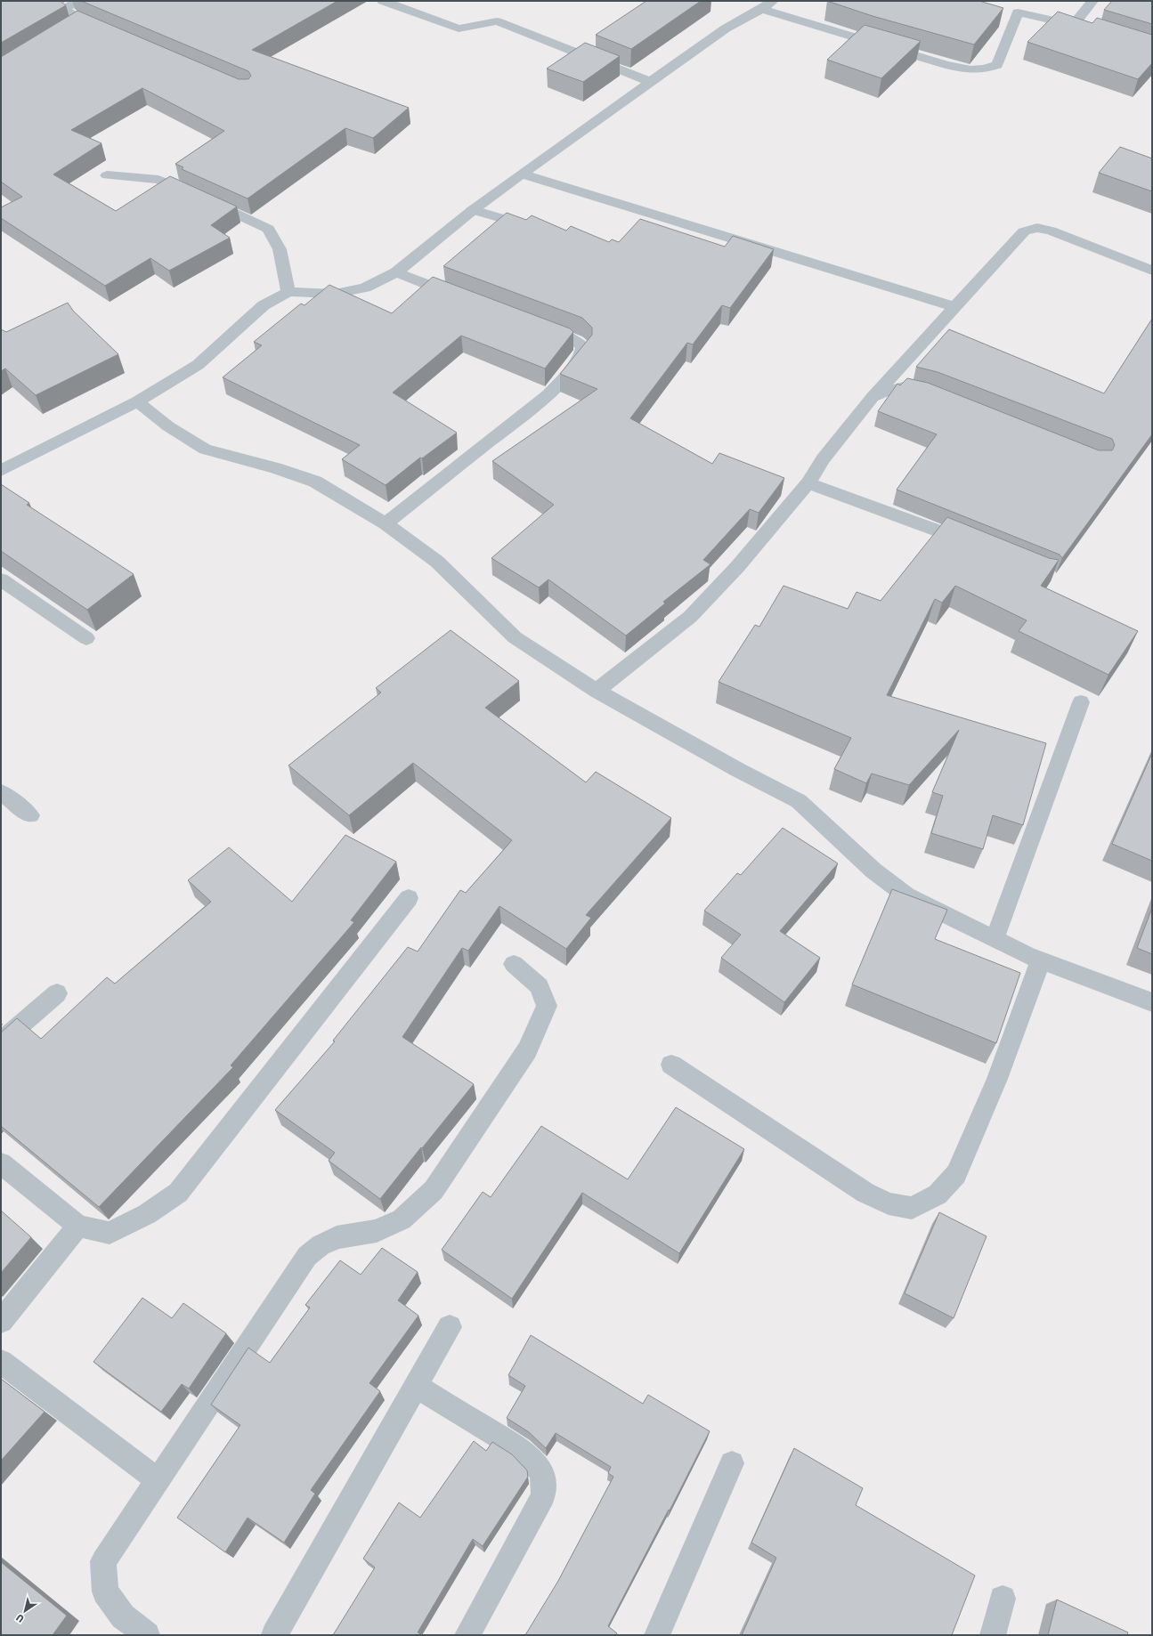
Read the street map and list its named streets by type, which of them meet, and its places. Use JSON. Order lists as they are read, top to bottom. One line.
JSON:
{"north":"bottom left"}
